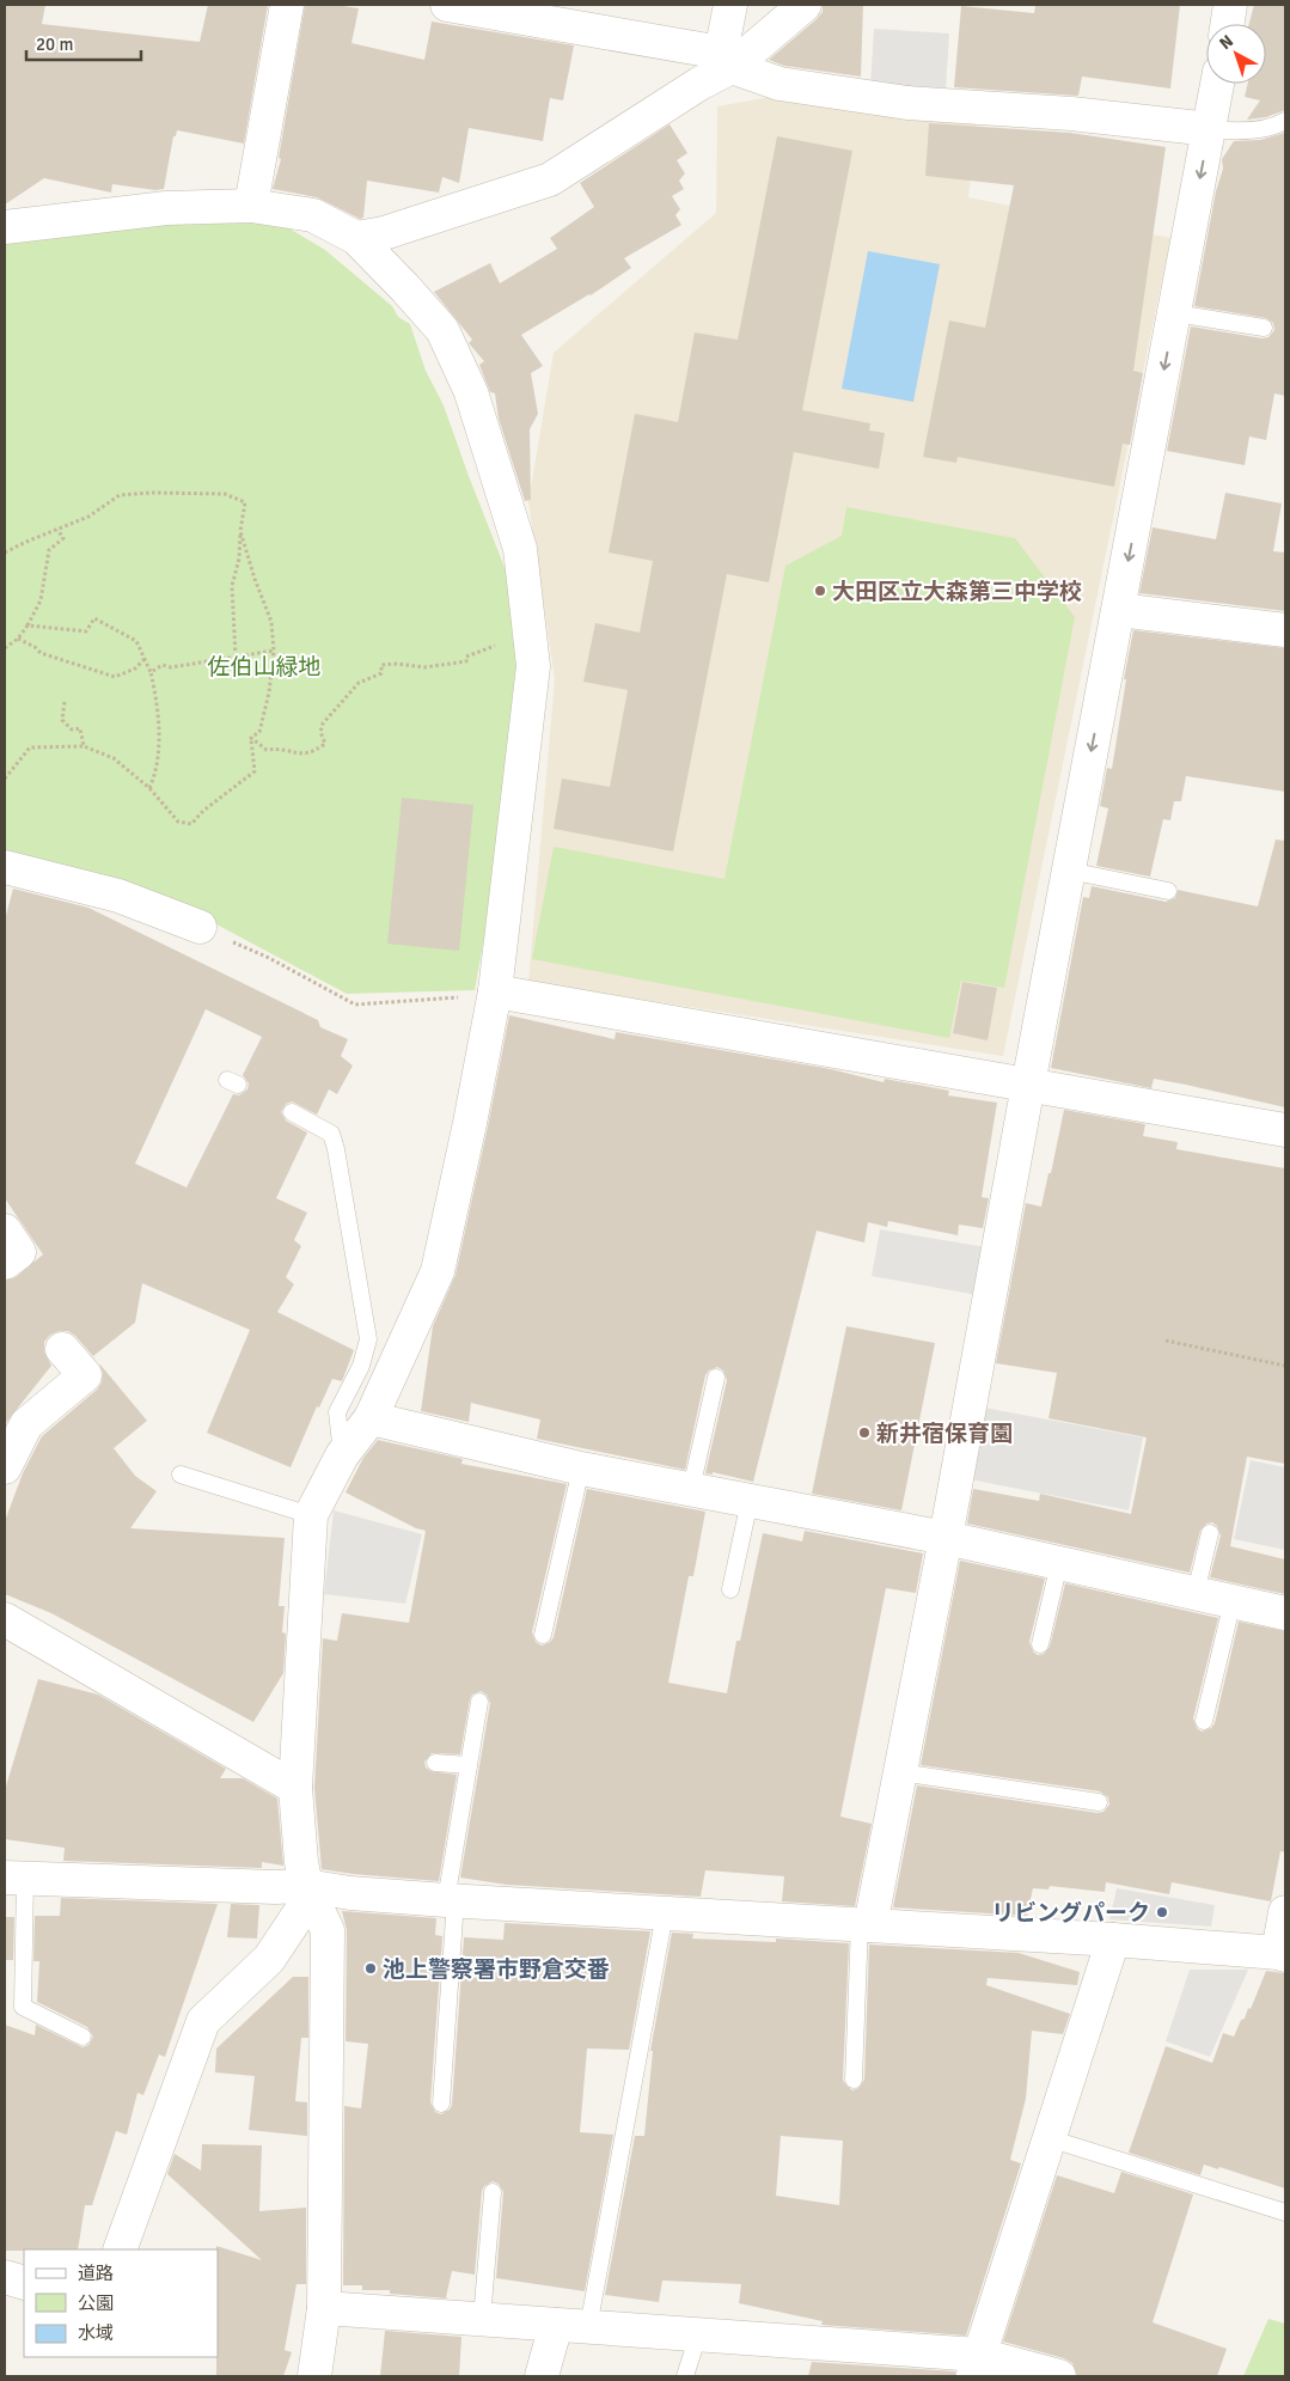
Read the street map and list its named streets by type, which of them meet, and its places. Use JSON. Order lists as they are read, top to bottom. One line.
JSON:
{"parks":["佐伯山緑地"],"places":["大田区立大森第三中学校","新井宿保育園","リビングパーク","池上警察署市野倉交番"],"legend":["道路","公園","水域"],"scale_bar":"20 m","north":"top left"}
